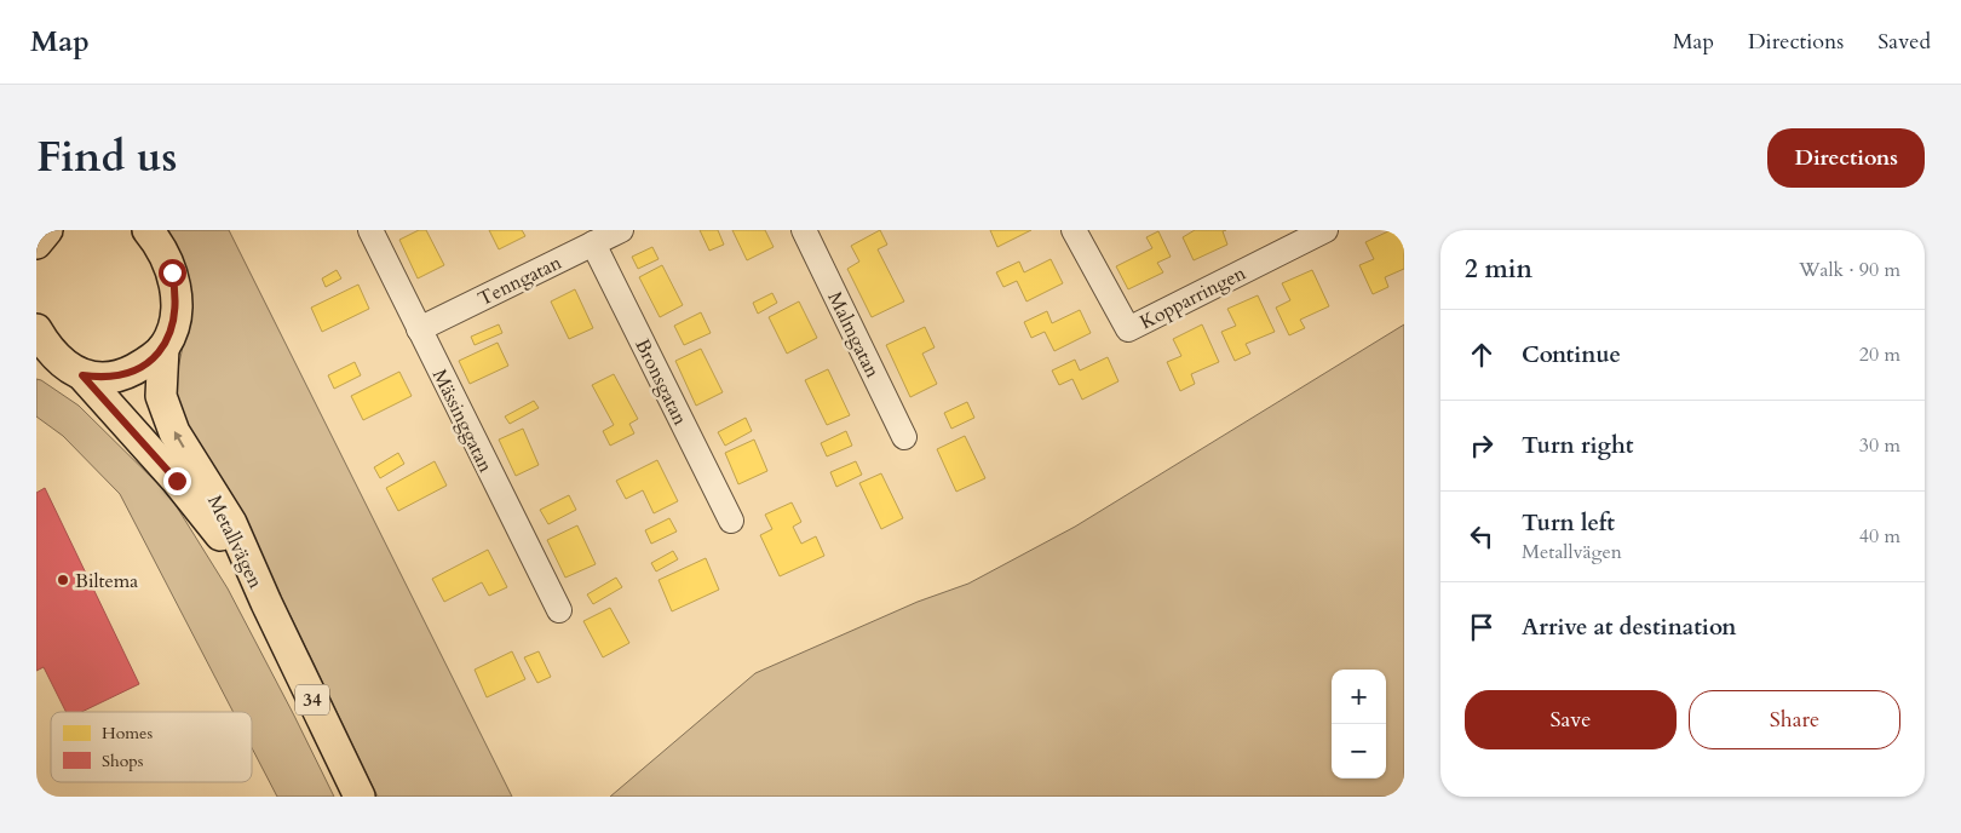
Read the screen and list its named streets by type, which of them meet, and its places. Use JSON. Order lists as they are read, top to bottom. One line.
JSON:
{"streets":{"main road":["Metallvägen","34"],"street":["Tenngatan","Kopparringen","Malmgatan","Bronsgatan","Mässinggatan"]},"crossings":[["Tenngatan","Bronsgatan"],["Tenngatan","Mässinggatan"],["Metallvägen","34"]],"places":["Biltema"],"legend":["Homes","Shops"],"page":{"header":"Map","nav":["Map","Directions","Saved"],"title":"Find us","buttons":["Directions",["Save","Share"]],"heading":["2 min","Walk · 90 m"],"list":[["Continue","20 m"],["Turn right","30 m"],["Turn left","Metallvägen","40 m"],"Arrive at destination"],"map_buttons":["+","−"]}}
